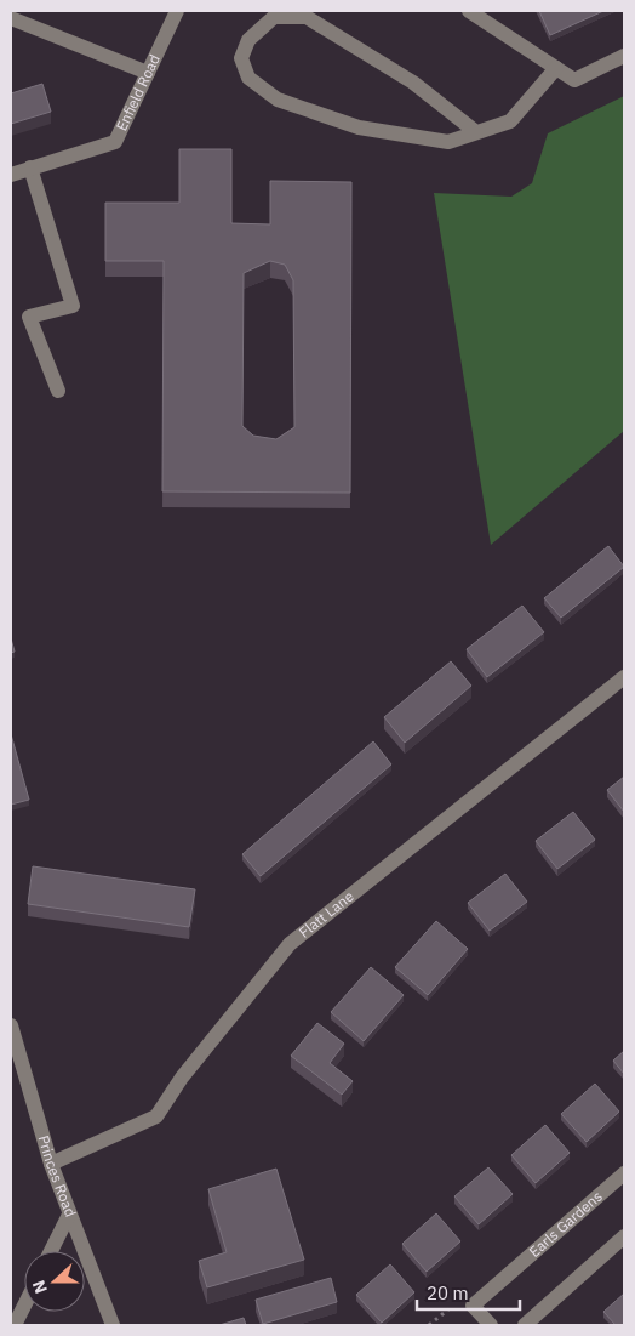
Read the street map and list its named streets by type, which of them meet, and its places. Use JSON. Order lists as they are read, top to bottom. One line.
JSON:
{"streets":{"street":["Enfield Road","Flatt Lane","Princes Road","Earls Gardens"]},"crossings":[["Flatt Lane","Princes Road"]],"scale_bar":"20 m","north":"left"}
